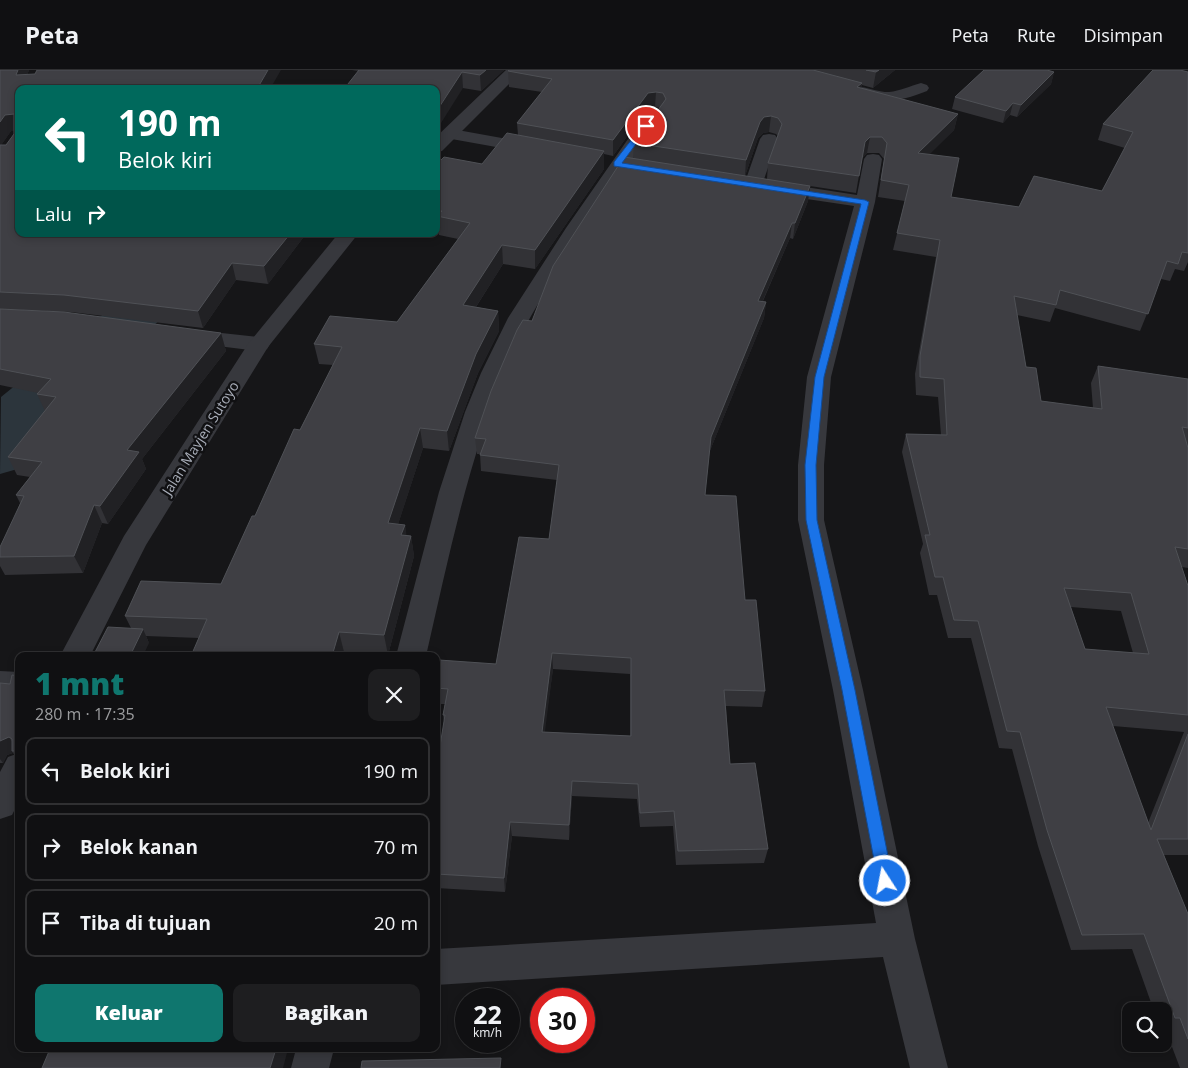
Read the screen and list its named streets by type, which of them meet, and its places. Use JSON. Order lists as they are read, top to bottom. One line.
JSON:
{"streets":{"street":["Jalan Mayjen Sutoyo"]},"page":{"header":"Peta","nav":["Peta","Rute","Disimpan"],"turn":["190 m","Belok kiri"],"then":"Lalu","heading":["1 mnt","280 m · 17:35"],"list":[{"name":"Belok kiri","value":"190 m"},{"name":"Belok kanan","value":"70 m"},{"name":"Tiba di tujuan","value":"20 m"}],"buttons":["Keluar","Bagikan"],"speed":"22 km/h","limit":"30"}}
